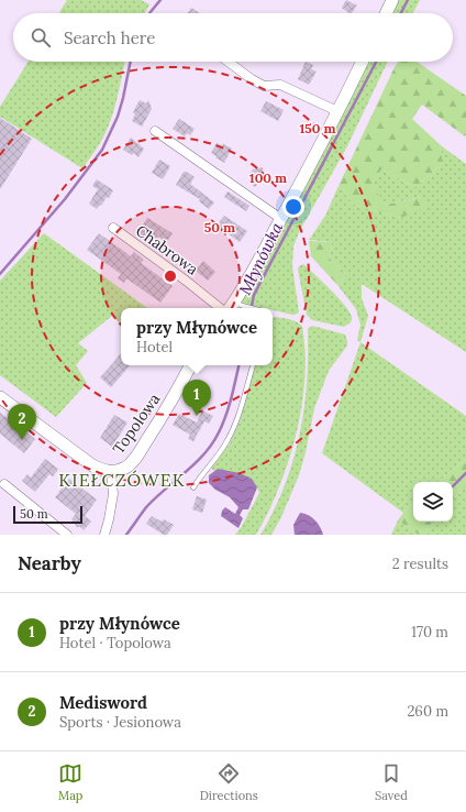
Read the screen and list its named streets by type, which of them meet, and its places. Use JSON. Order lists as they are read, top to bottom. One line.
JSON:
{"streets":{"street":["Chabrowa","Topolowa"]},"districts":["KIEŁCZÓWEK"],"water":["Młynówka"],"scale_bar":"50 m","page":{"search":"Search here","popup":["przy Młynówce","Hotel"],"pins":["1","2"],"scale":"50 m","heading":["Nearby","2 results"],"list":[{"mark":"1","name":"przy Młynówce","note":"Hotel · Topolowa","value":"170 m"},{"mark":"2","name":"Medisword","note":"Sports · Jesionowa","value":"260 m"}],"nav":["Map","Directions","Saved"]},"rings":["150 m","100 m","50 m"]}
